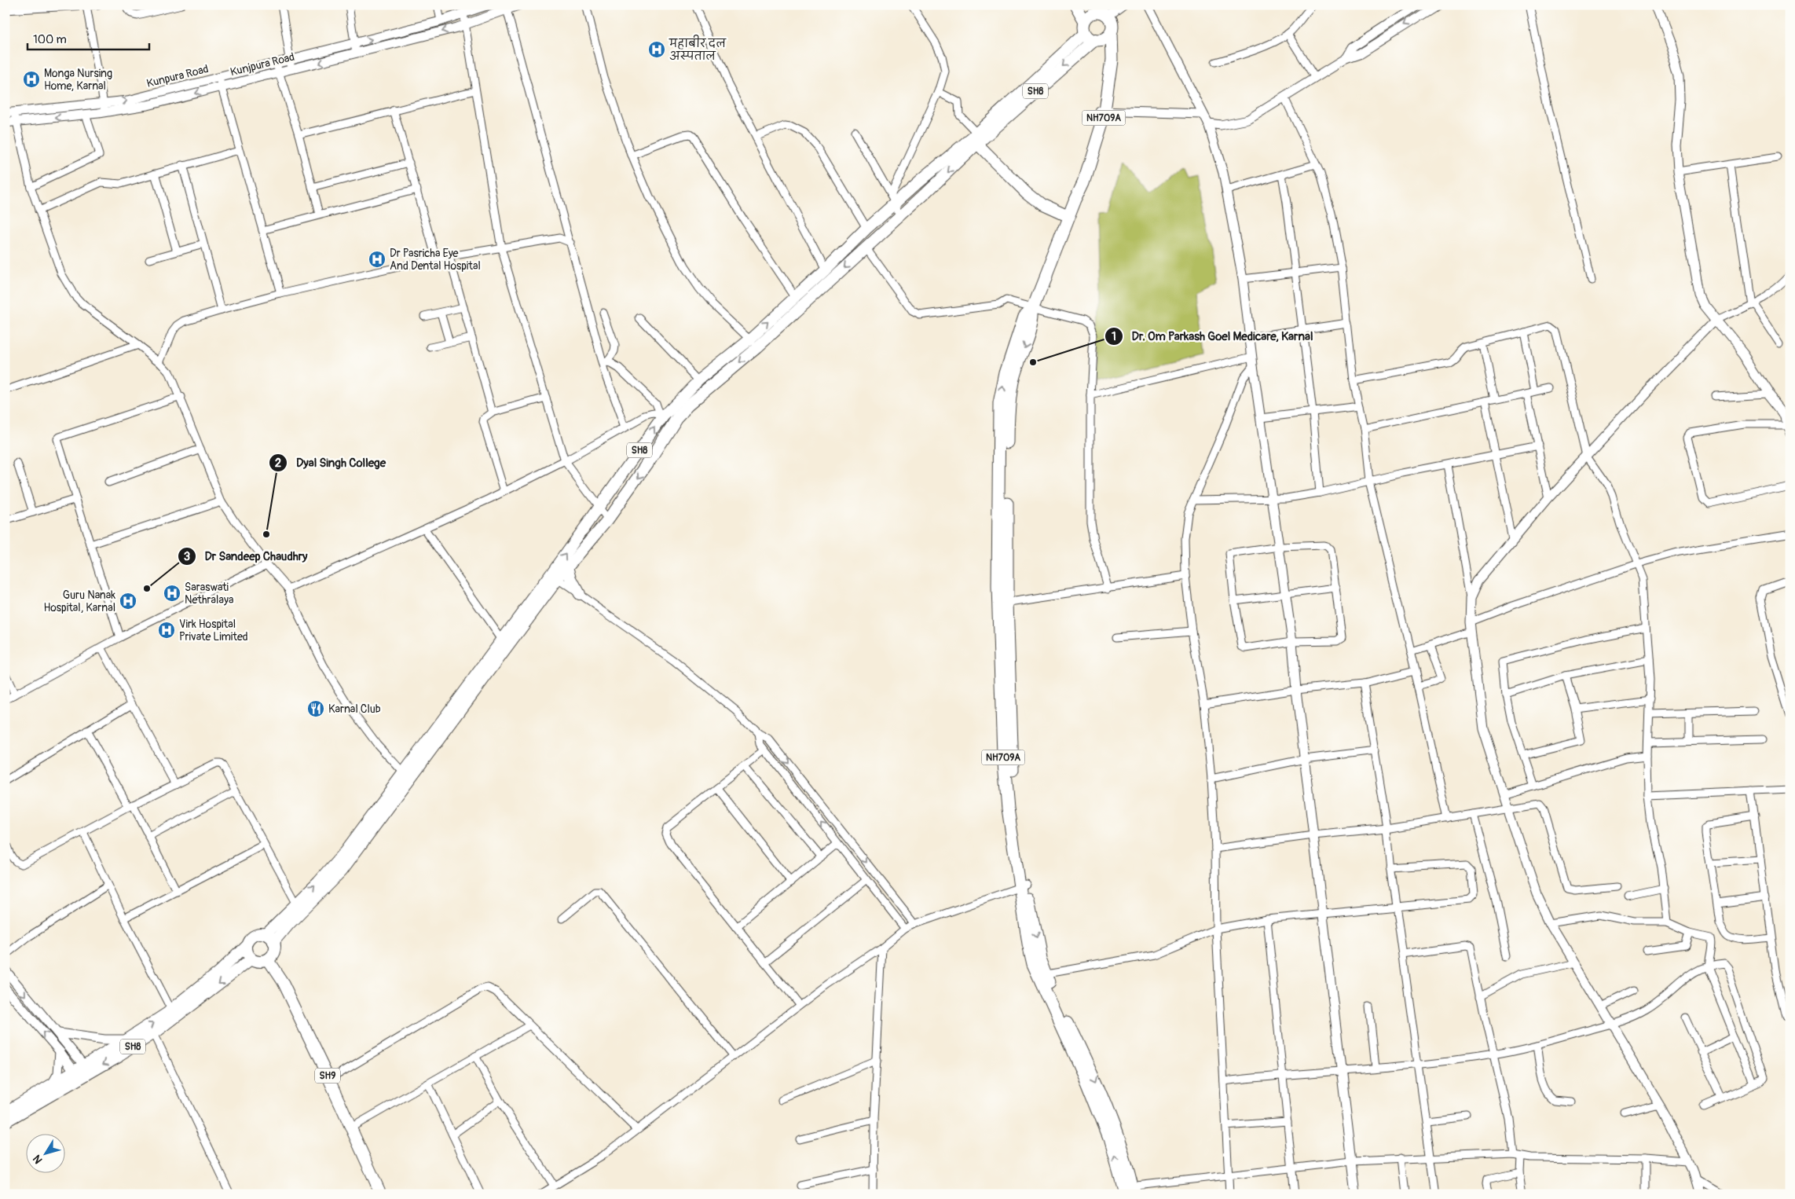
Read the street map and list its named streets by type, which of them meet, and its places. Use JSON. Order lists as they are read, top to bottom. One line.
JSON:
{"streets":{"highway":["NH709A"],"main road":["SH8","SH9"],"street":["Kunjpura Road","Kunpura Road"]},"crossings":[["Kunjpura Road","Kunpura Road"],["SH8","NH709A"],["SH8","SH9"]],"places":{"hospital":["महाबीर दल अस्पताल","Monga Nursing Home, Karnal","Dr Pasricha Eye And Dental Hospital","Saraswati Nethralaya","Guru Nanak Hospital, Karnal","Virk Hospital Private Limited"],"other":["Dr. Om Parkash Goel Medicare, Karnal","Dyal Singh College","Dr Sandeep Chaudhry"],"restaurant":["Karnal Club"]},"scale_bar":"100 m","north":"bottom left"}
